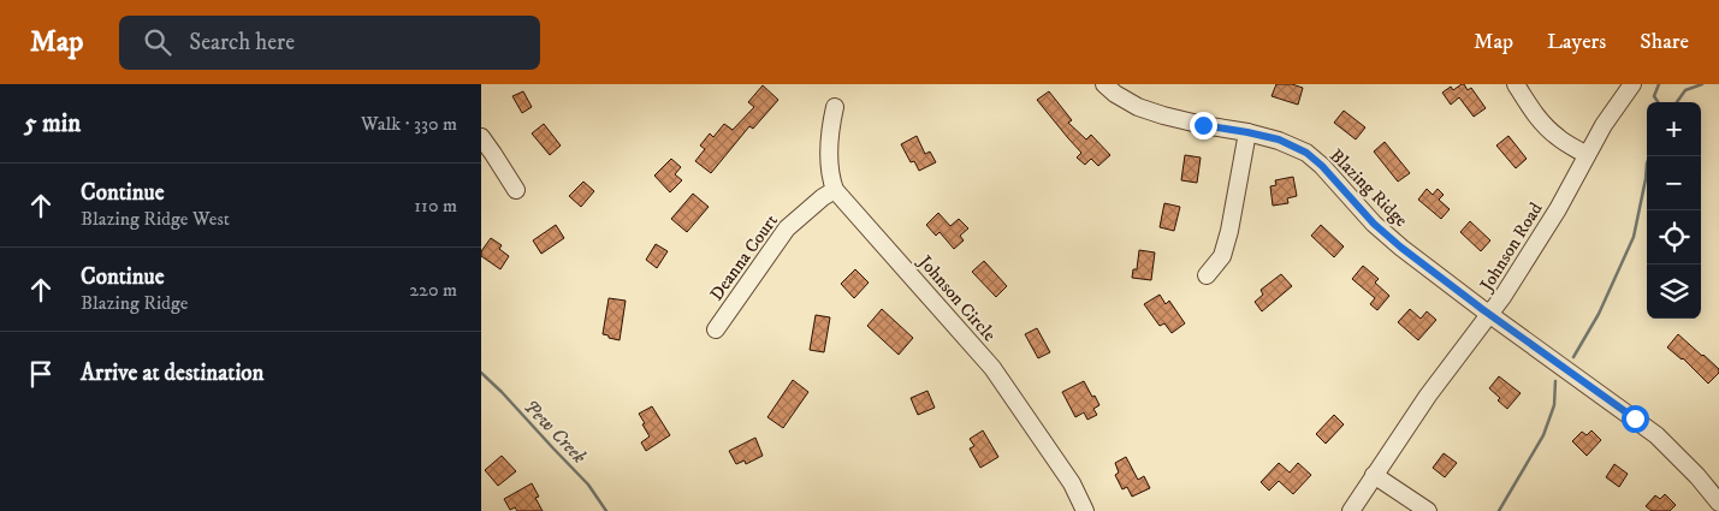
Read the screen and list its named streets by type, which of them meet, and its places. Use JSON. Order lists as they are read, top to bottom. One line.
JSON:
{"streets":{"street":["Blazing Ridge","Johnson Road","Deanna Court","Johnson Circle"]},"crossings":[["Blazing Ridge","Johnson Road"],["Deanna Court","Johnson Circle"]],"water":["Pew Creek"],"page":{"header":"Map","search":"Search here","nav":["Map","Layers","Share"],"heading":["5 min","Walk · 330 m"],"map_buttons":["+","−"],"list":[["Continue","Blazing Ridge West","110 m"],["Continue","Blazing Ridge","220 m"],"Arrive at destination"]}}
